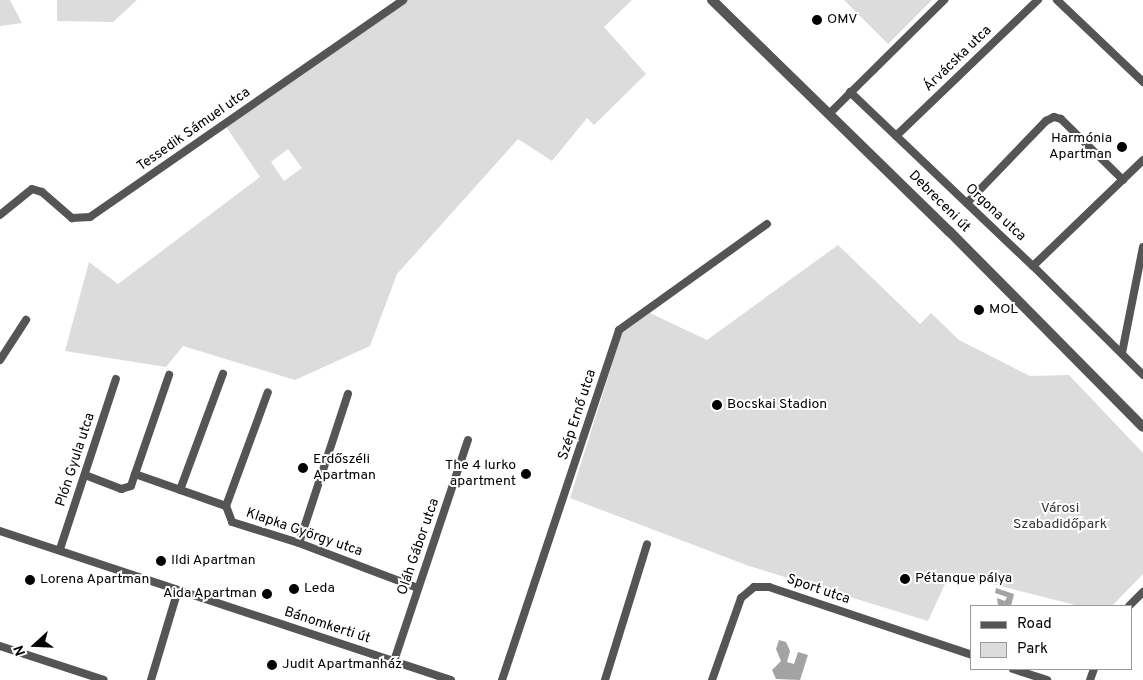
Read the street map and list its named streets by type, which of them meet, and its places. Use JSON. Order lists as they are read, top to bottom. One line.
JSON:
{"streets":{"street":["Árvácska utca","Tessedik Sámuel utca","Debreceni út","Orgona utca","Szép Ernő utca","Plón Gyula utca","Klapka György utca","Oláh Gábor utca","Sport utca","Bánomkerti út"]},"crossings":[["Árvácska utca","Orgona utca"],["Plón Gyula utca","Bánomkerti út"],["Klapka György utca","Oláh Gábor utca"],["Oláh Gábor utca","Bánomkerti út"]],"parks":["Városi Szabadidőpark"],"places":["OMV","Harmónia Apartman","MOL","Bocskai Stadion","Erdőszéli Apartman","The 4 lurko apartment","Ildi Apartman","Pétanque pálya","Lorena Apartman","Leda","Aida Apartman","Judit Apartmanház"],"legend":["Road","Park"],"north":"left"}
